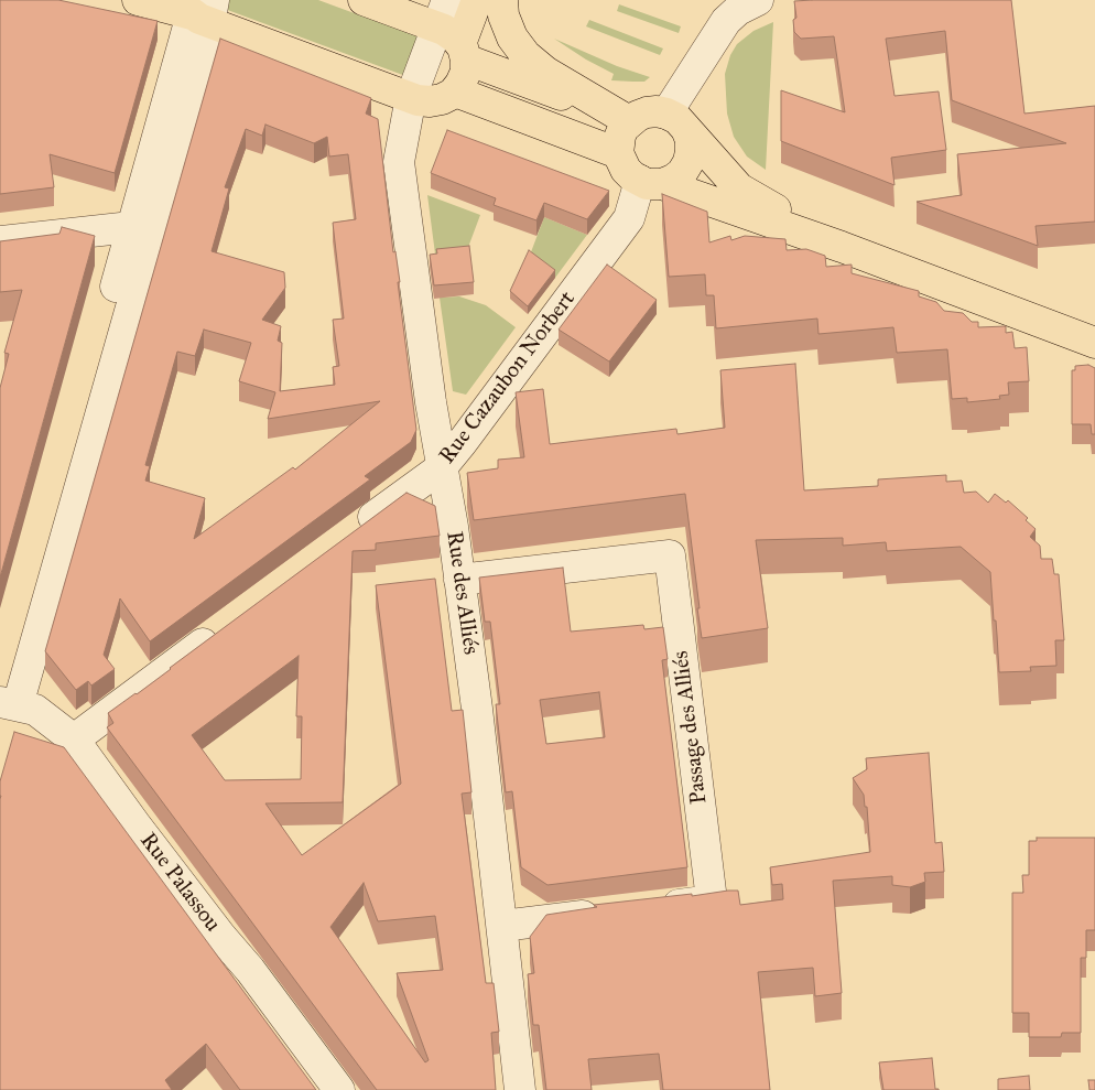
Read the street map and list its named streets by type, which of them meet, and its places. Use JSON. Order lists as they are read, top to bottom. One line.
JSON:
{"streets":{"street":["Rue Cazaubon Norbert","Rue des Alliés","Passage des Alliés","Rue Palassou"]},"crossings":[["Rue Cazaubon Norbert","Rue des Alliés"],["Rue des Alliés","Passage des Alliés"]]}
